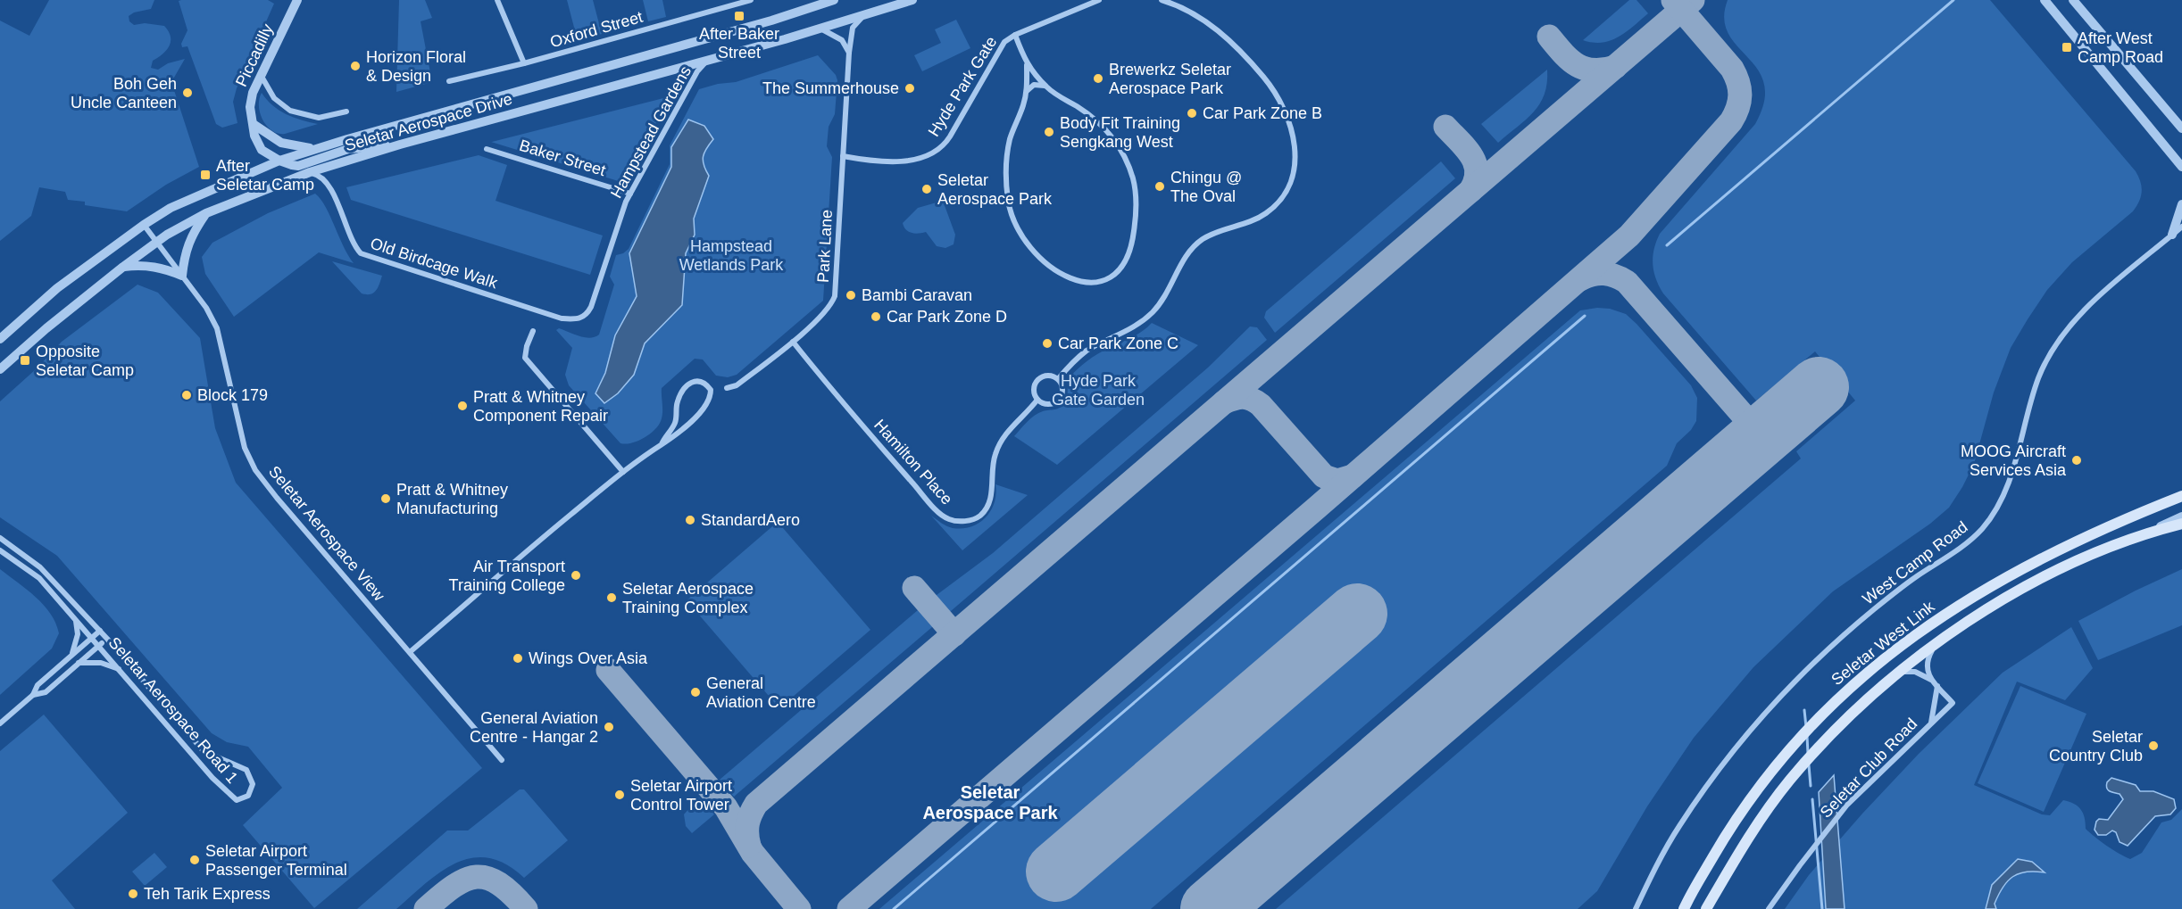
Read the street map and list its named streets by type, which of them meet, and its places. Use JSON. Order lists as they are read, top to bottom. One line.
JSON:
{"streets":{"main road":["Seletar West Link"],"street":["Oxford Street","Piccadilly","Hyde Park Gate","Seletar Aerospace Drive","Hampstead Gardens","Baker Street","Park Lane","Old Birdcage Walk","Hamilton Place","Seletar Aerospace View","West Camp Road","Seletar Aerospace Road 1","Seletar Club Road"]},"crossings":[["Piccadilly","Seletar Aerospace Drive"],["Hyde Park Gate","Park Lane"],["Seletar Aerospace Drive","Hampstead Gardens"],["Seletar Aerospace Drive","Park Lane"],["Seletar Aerospace Drive","Old Birdcage Walk"],["Seletar Aerospace Drive","Seletar Aerospace View"],["Hampstead Gardens","Baker Street"],["Hampstead Gardens","Old Birdcage Walk"],["Park Lane","Hamilton Place"]],"districts":["Seletar Aerospace Park"],"parks":["Hampstead Wetlands Park","Hyde Park Gate Garden"],"places":{"transit":["After Baker Street","After West Camp Road","After Seletar Camp","Opposite Seletar Camp"],"other":["Horizon Floral & Design","Brewerkz Seletar Aerospace Park","The Summerhouse","Boh Geh Uncle Canteen","Car Park Zone B","Body Fit Training Sengkang West","Chingu @ The Oval","Seletar Aerospace Park","Bambi Caravan","Car Park Zone D","Car Park Zone C","Block 179","Pratt & Whitney Component Repair","MOOG Aircraft Services Asia","Pratt & Whitney Manufacturing","StandardAero","Air Transport Training College","Seletar Aerospace Training Complex","Wings Over Asia","General Aviation Centre","General Aviation Centre - Hangar 2","Seletar Country Club","Seletar Airport Control Tower","Seletar Airport Passenger Terminal","Teh Tarik Express"]}}
